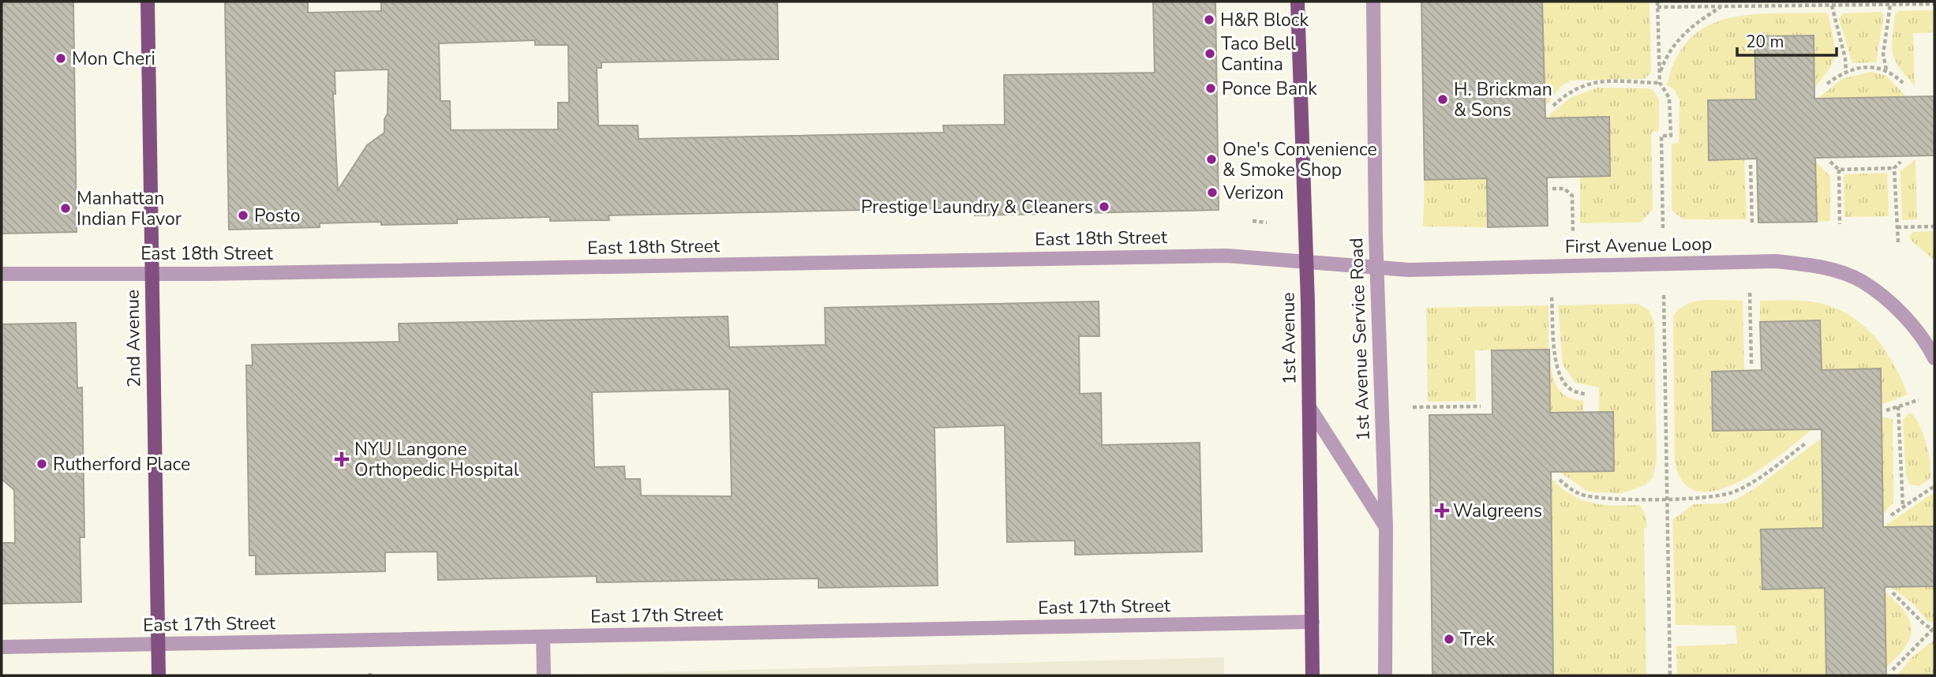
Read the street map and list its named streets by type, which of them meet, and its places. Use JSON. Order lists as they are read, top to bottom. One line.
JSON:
{"streets":{"main road":["2nd Avenue","1st Avenue"],"street":["East 18th Street","First Avenue Loop","1st Avenue Service Road","East 17th Street"]},"crossings":[["East 18th Street","First Avenue Loop"],["East 18th Street","2nd Avenue"],["East 18th Street","1st Avenue"],["First Avenue Loop","1st Avenue"],["First Avenue Loop","1st Avenue Service Road"],["2nd Avenue","East 17th Street"],["1st Avenue","East 17th Street"]],"places":{"other":["H&R Block","Taco Bell Cantina","Mon Cheri","Ponce Bank","H. Brickman & Sons","One's Convenience & Smoke Shop","Verizon","Prestige Laundry & Cleaners","Manhattan Indian Flavor","Posto","Rutherford Place","Trek"],"health":["NYU Langone Orthopedic Hospital","Walgreens"]},"scale_bar":"20 m"}
